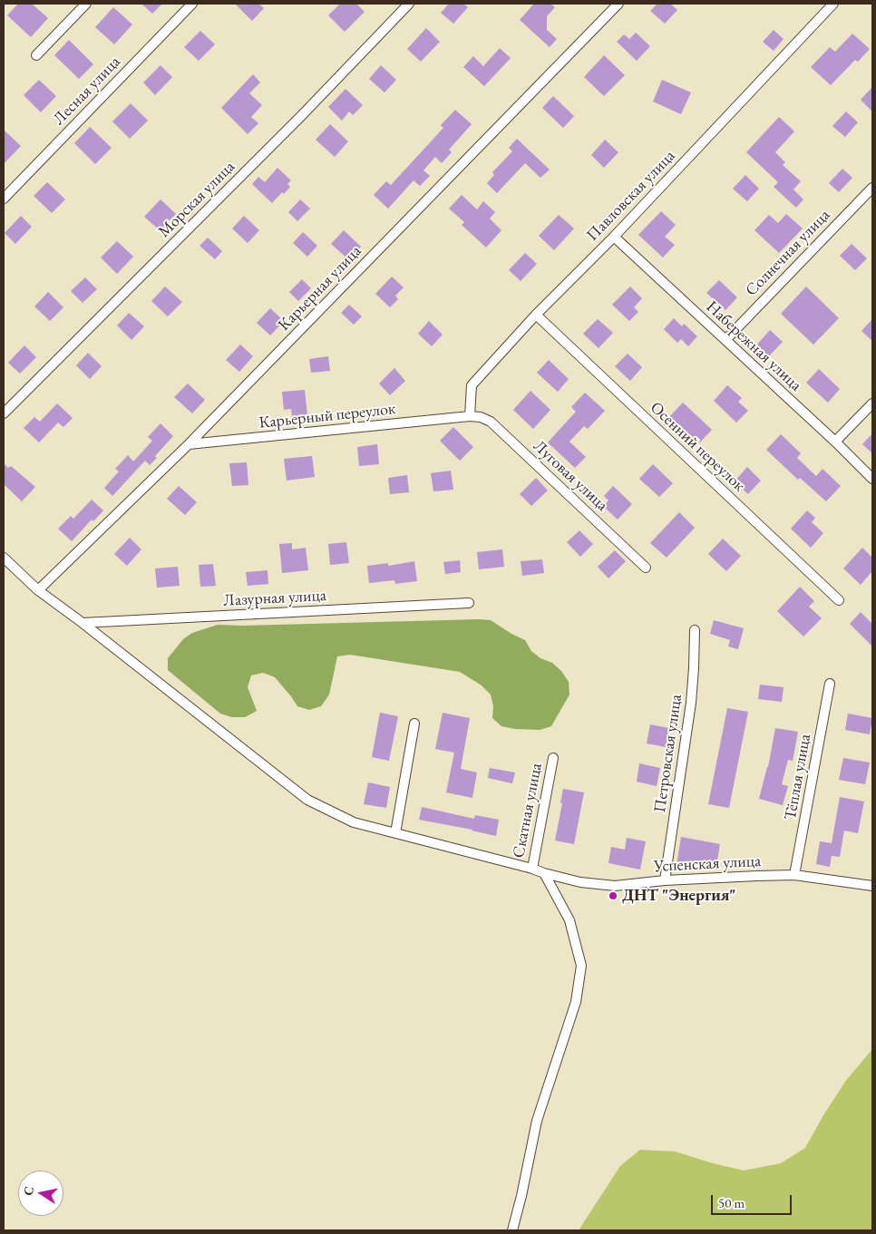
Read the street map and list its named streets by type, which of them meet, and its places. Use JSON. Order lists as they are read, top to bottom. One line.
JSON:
{"streets":{"street":["Лесная улица","Павловская улица","Морская улица","Солнечная улица","Карьерная улица","Набережная улица","Карьерный переулок","Осенний переулок","Луговая улица","Лазурная улица","Петровская улица","Тёплая улица","Скатная улица","Успенская улица"]},"crossings":[["Павловская улица","Набережная улица"],["Павловская улица","Карьерный переулок"],["Павловская улица","Осенний переулок"],["Павловская улица","Луговая улица"],["Солнечная улица","Набережная улица"],["Карьерная улица","Карьерный переулок"],["Карьерная улица","Успенская улица"],["Карьерный переулок","Луговая улица"],["Лазурная улица","Успенская улица"],["Петровская улица","Успенская улица"],["Тёплая улица","Успенская улица"],["Скатная улица","Успенская улица"]],"places":["ДНТ \"Энергия\""],"scale_bar":"50 m","north":"left"}
